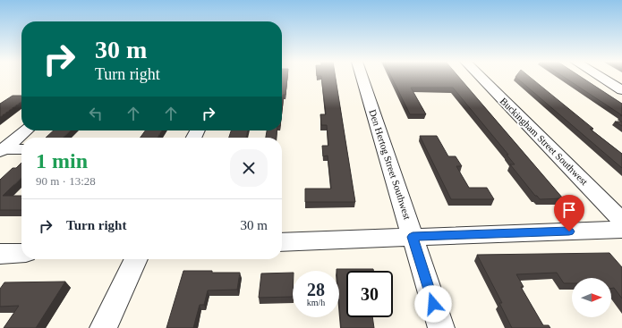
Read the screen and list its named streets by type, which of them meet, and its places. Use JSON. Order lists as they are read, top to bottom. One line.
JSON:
{"streets":{"street":["Buckingham Street Southwest","Den Hertog Street Southwest"]},"north":"right","page":{"turn":["30 m","Turn right"],"heading":["1 min","90 m · 13:28"],"list":[{"name":"Turn right","value":"30 m"}],"speed":"28 km/h","limit":"30"}}
